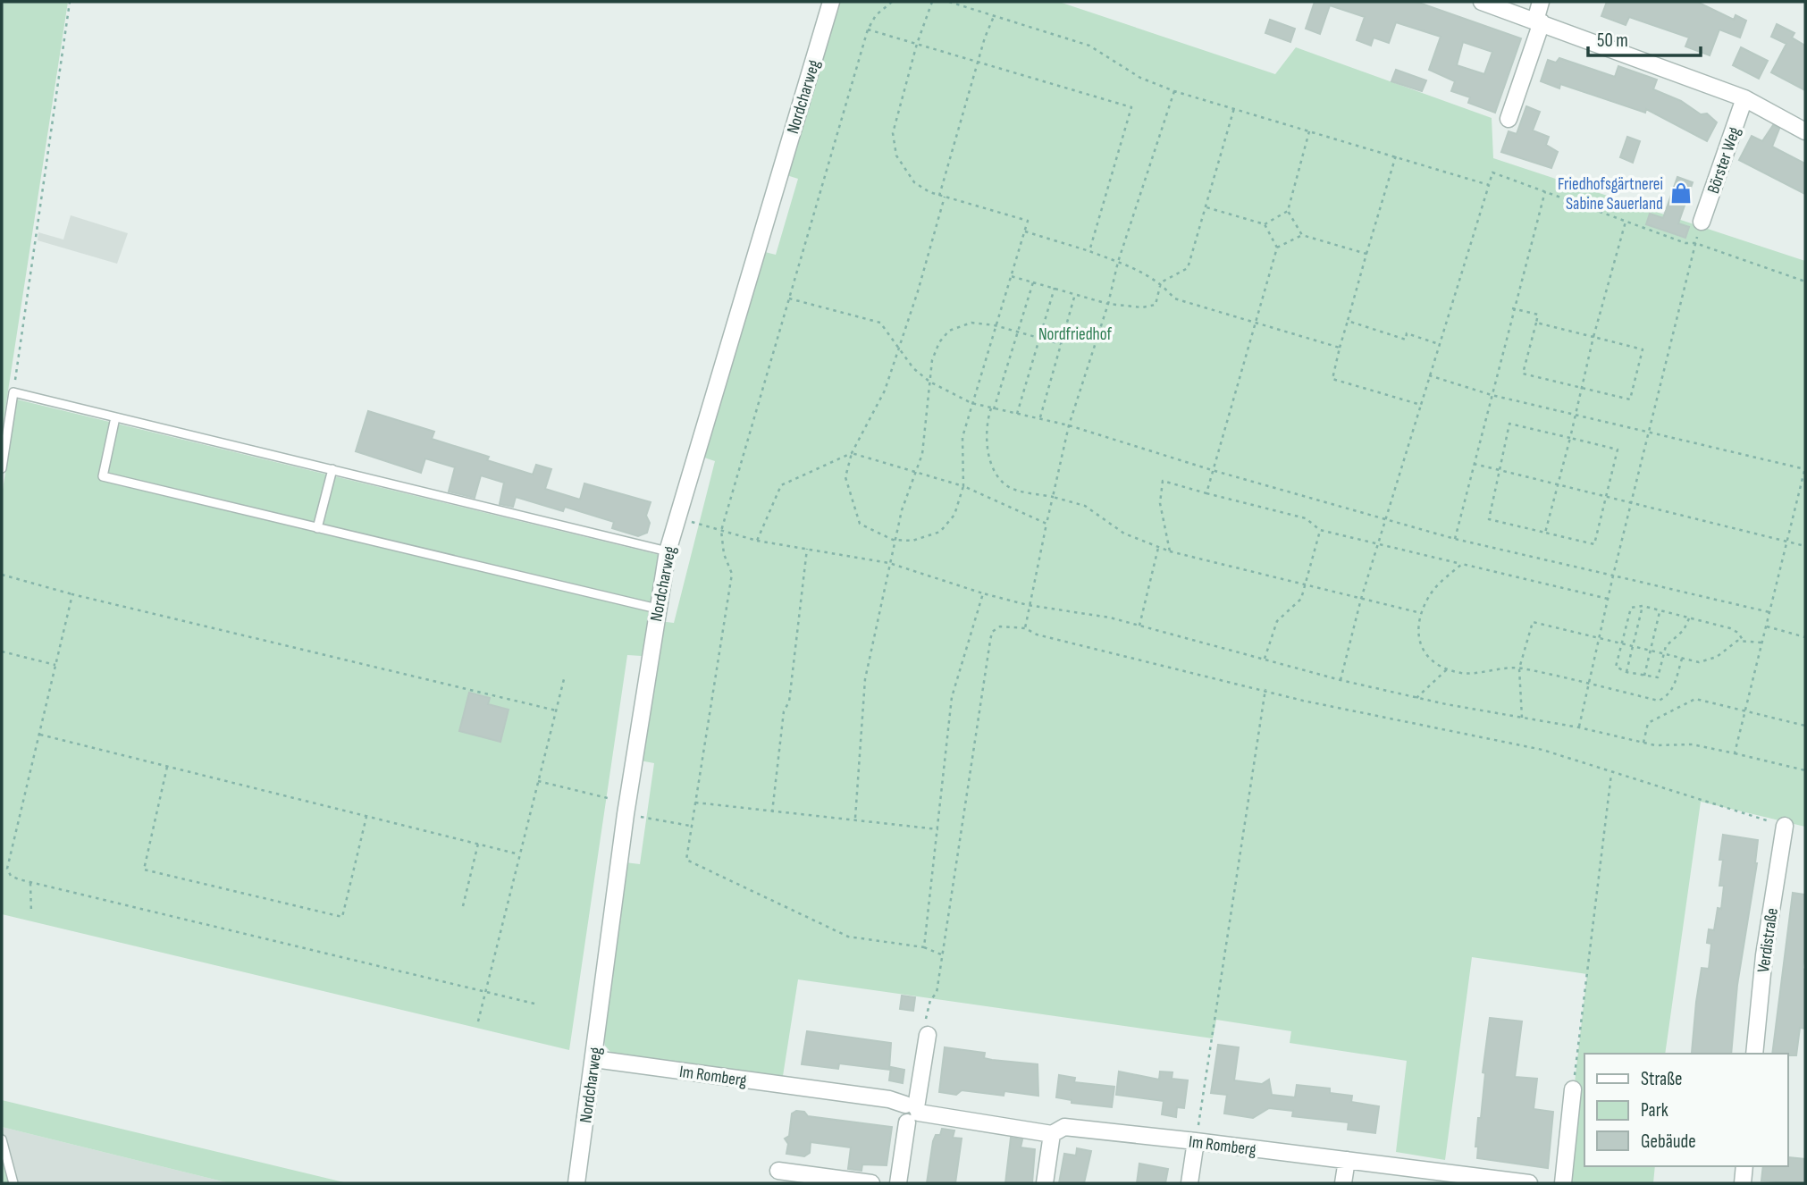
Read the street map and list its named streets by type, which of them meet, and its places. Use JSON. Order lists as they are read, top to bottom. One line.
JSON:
{"streets":{"street":["Nordcharweg","Börster Weg","Verdistraße","Im Romberg"]},"crossings":[["Nordcharweg","Im Romberg"]],"parks":["Nordfriedhof"],"places":{"shop":["Friedhofsgärtnerei Sabine Sauerland"]},"legend":["Straße","Park","Gebäude"],"scale_bar":"50 m"}
